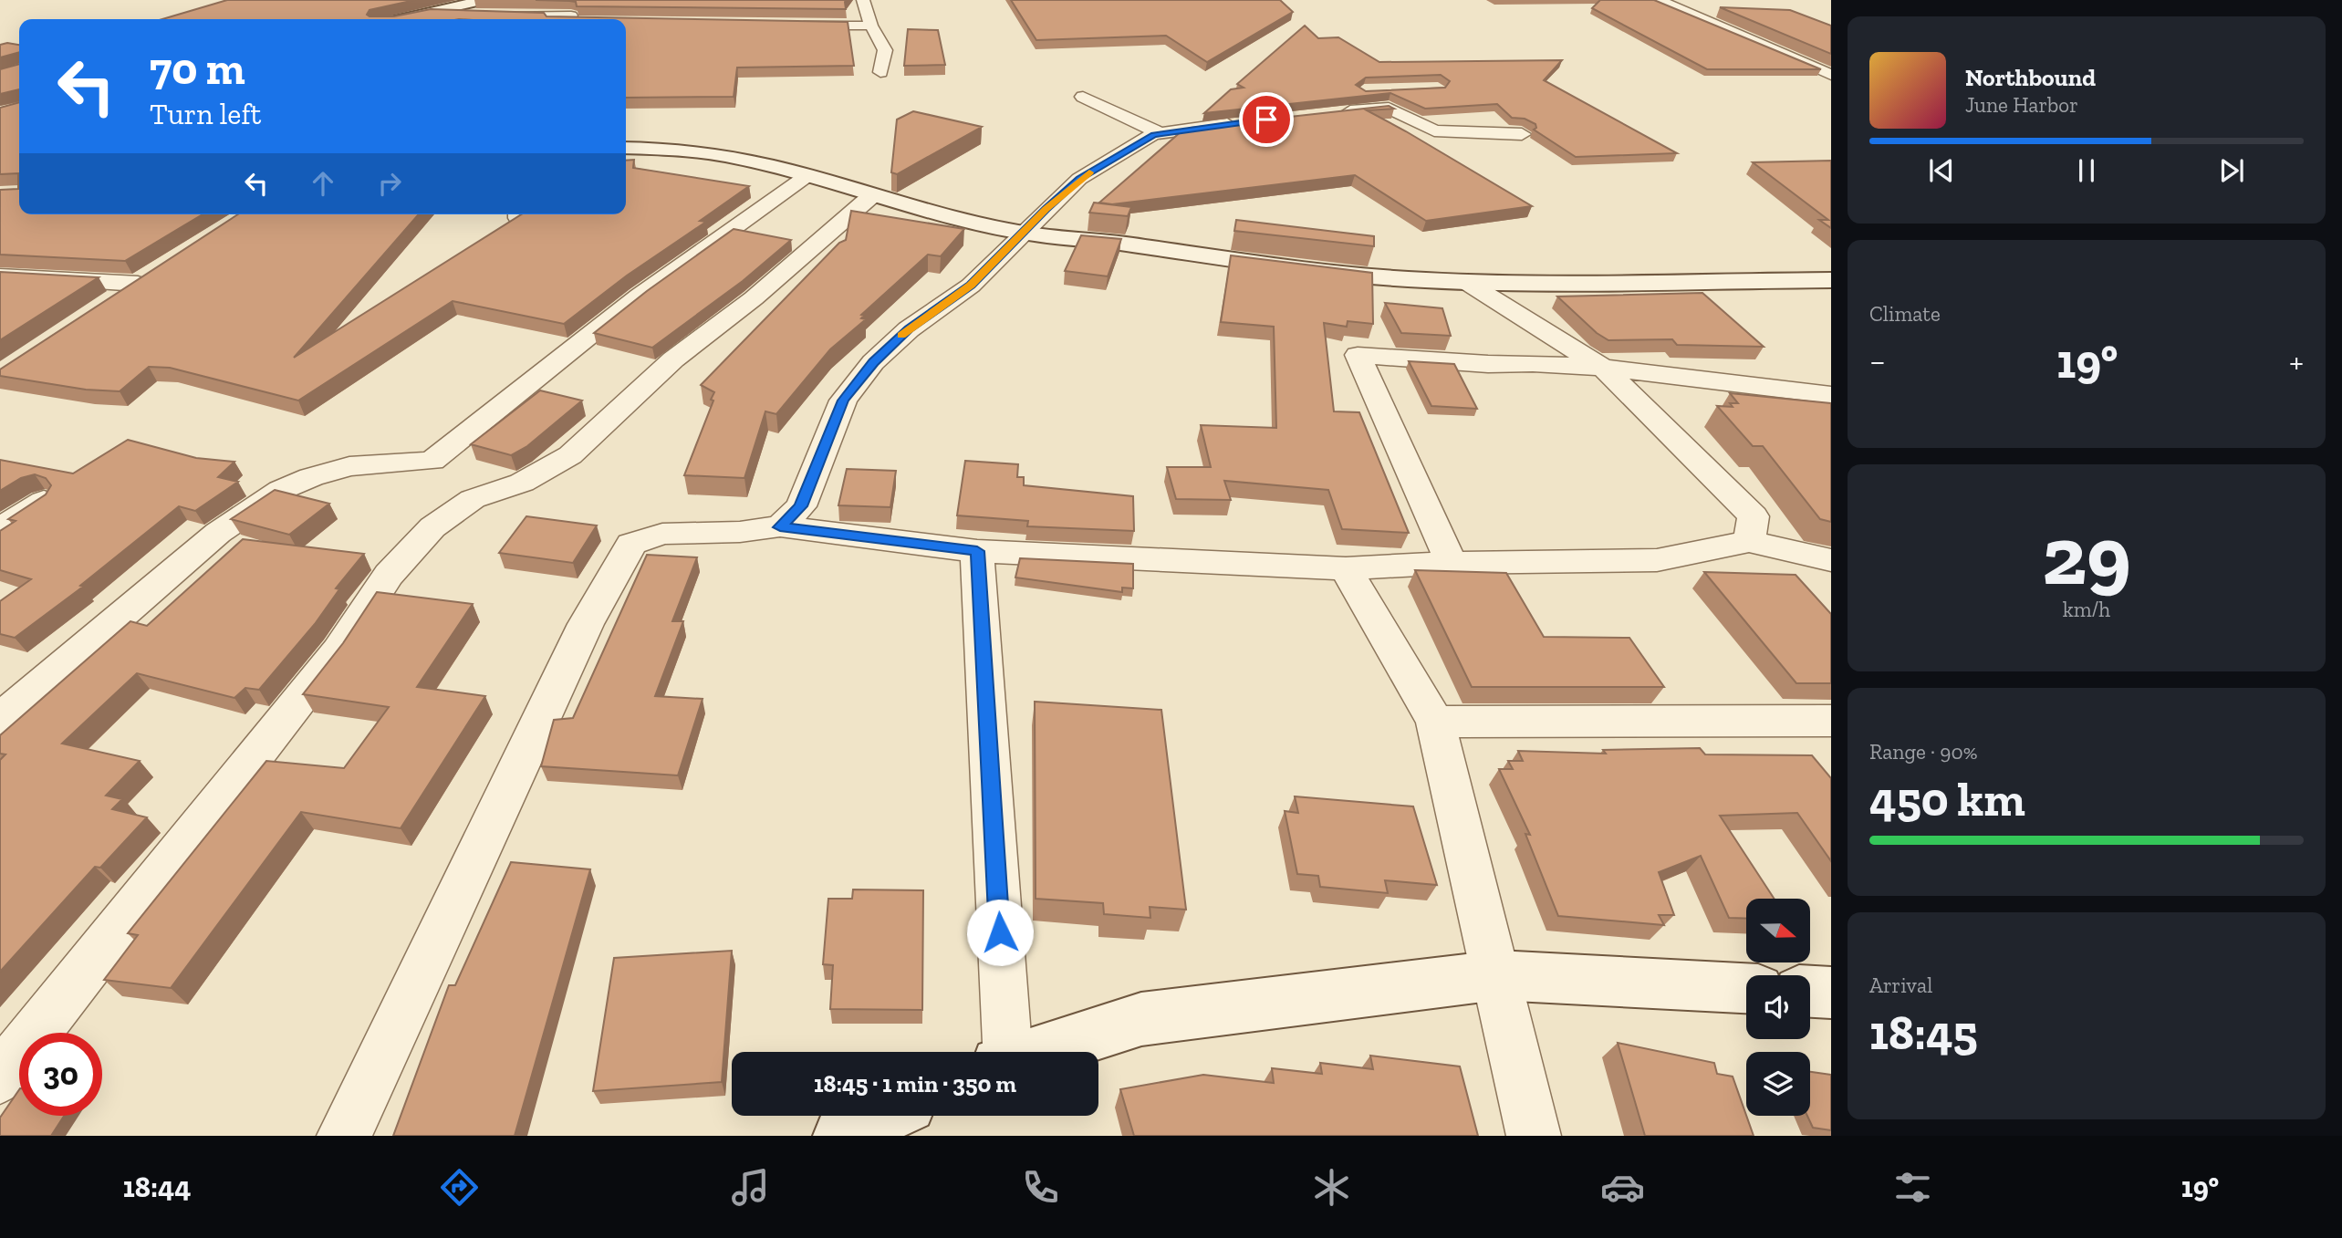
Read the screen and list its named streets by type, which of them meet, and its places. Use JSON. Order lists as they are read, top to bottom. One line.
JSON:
{"north":"right","page":{"turn":["70 m","Turn left"],"song":["Northbound","June Harbor"],"tile":["Climate",["29","km/h"],["Range · 90%","450 km"],["Arrival","18:45"]],"heat":["−","19°","+"],"limit":"30","trip":"18:45 · 1 min · 350 m","tabs":["18:44","19°"]}}
